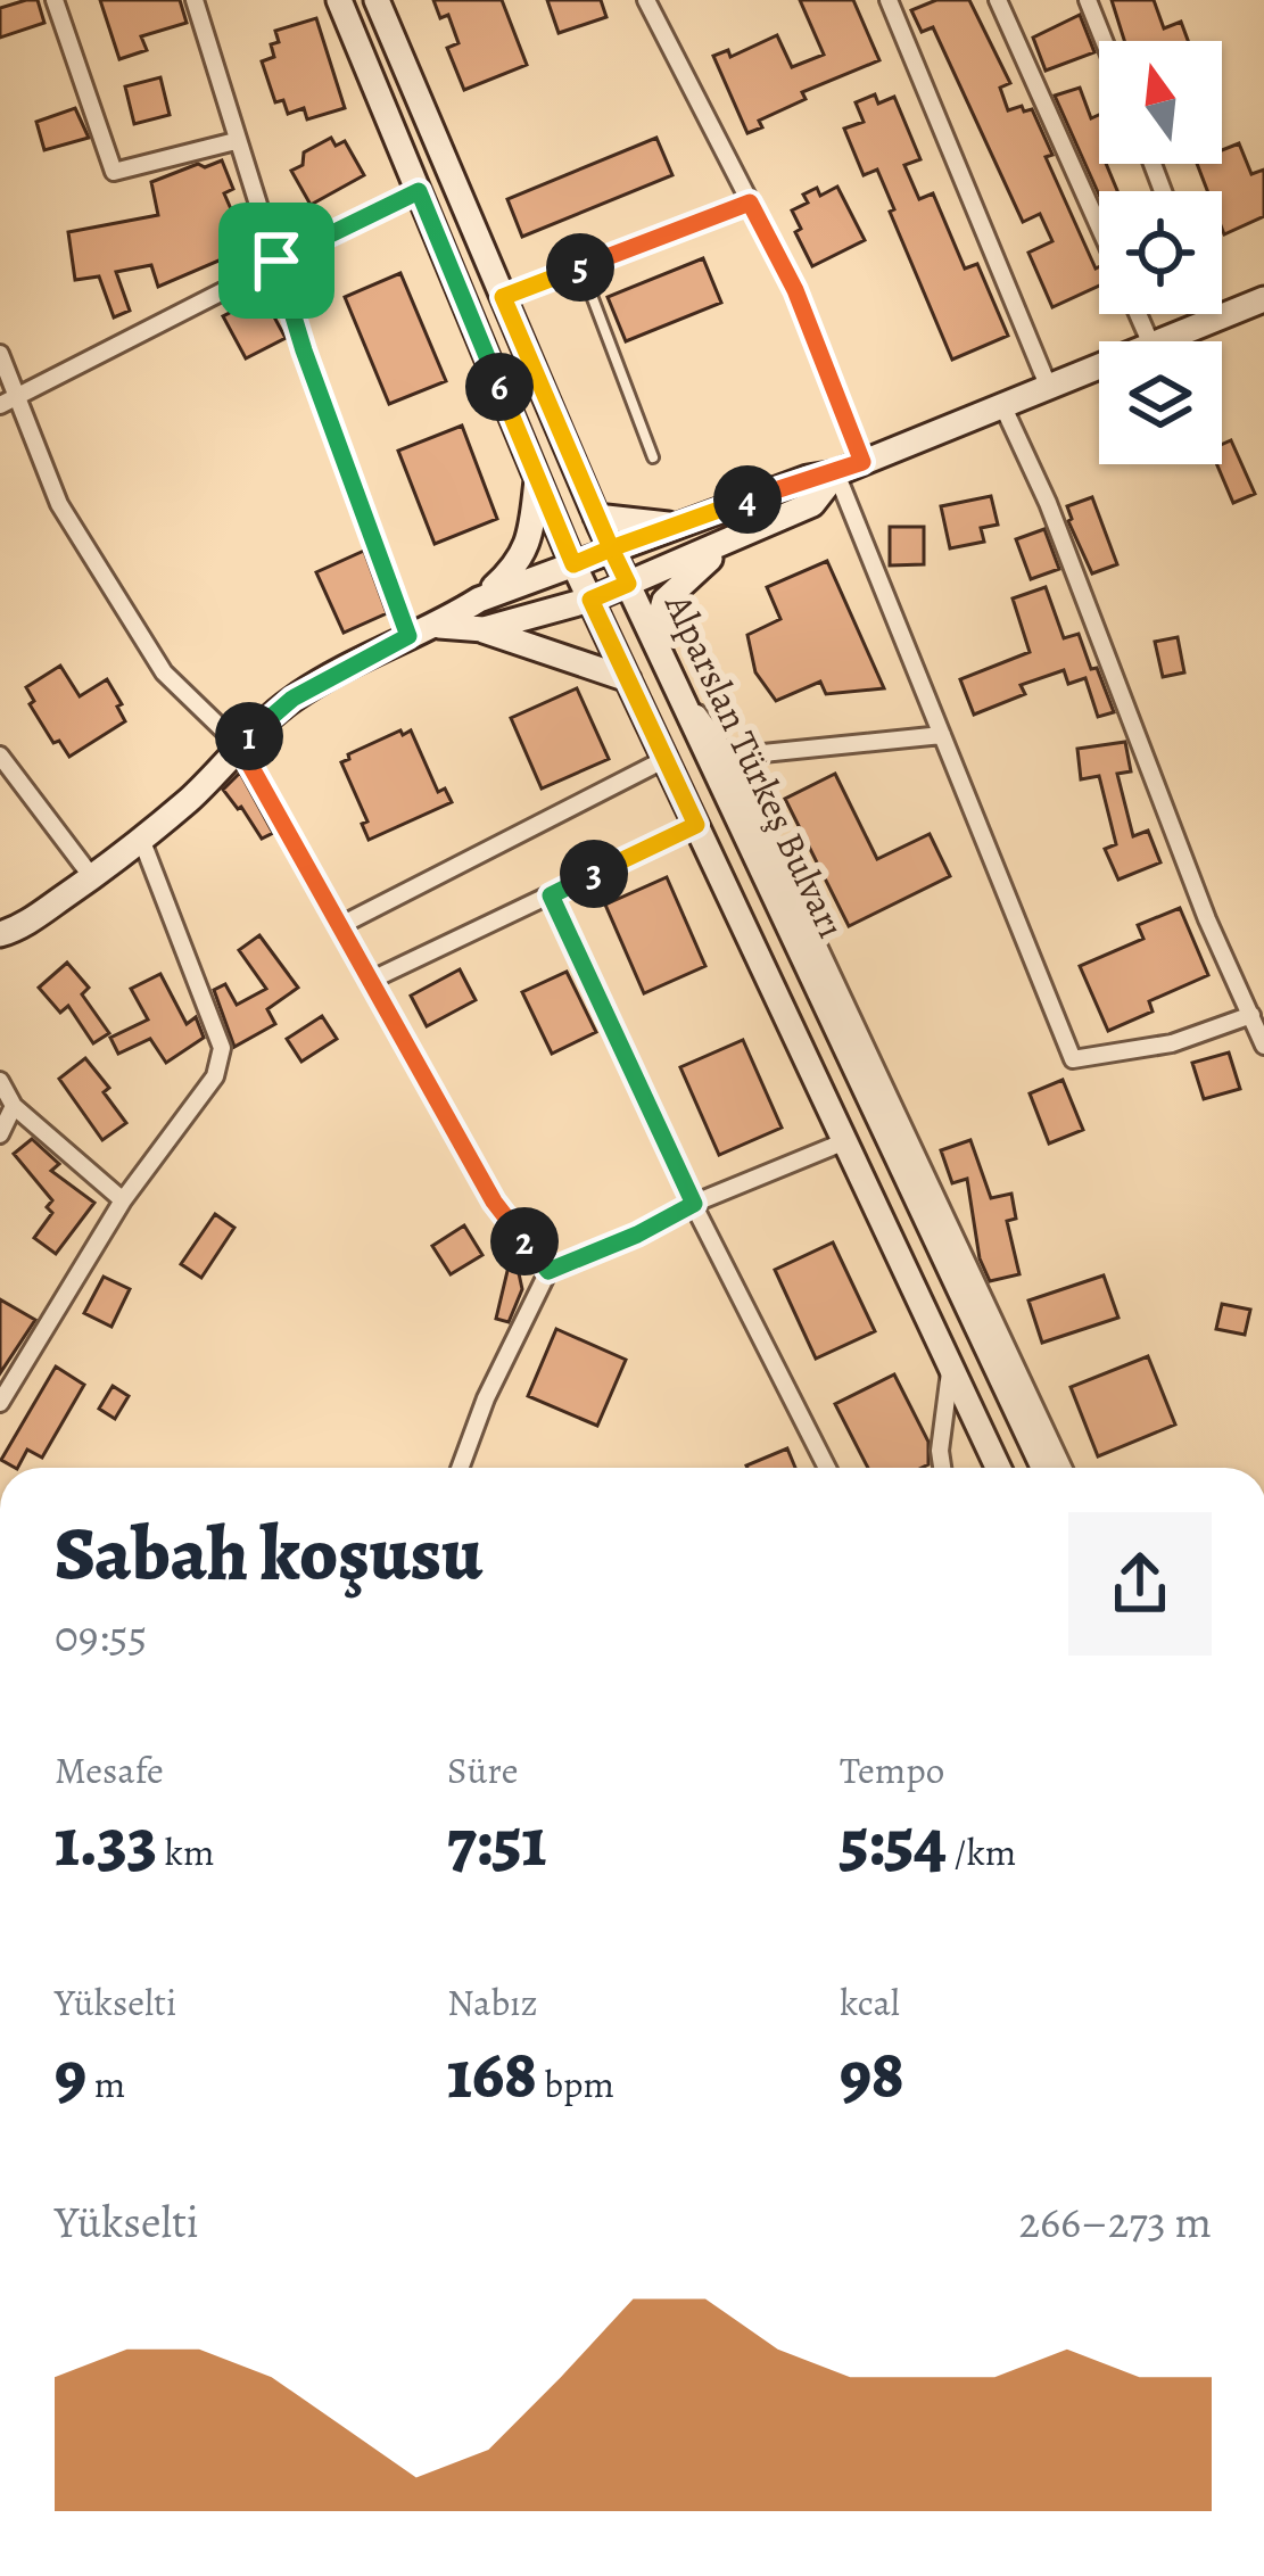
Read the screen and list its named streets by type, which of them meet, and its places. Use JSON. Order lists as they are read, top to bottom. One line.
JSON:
{"streets":{"main road":["Alparslan Türkeş Bulvarı"]},"north":"top","page":{"pins":["5","6","4","1","3","2"],"heading":["Sabah koşusu","09:55"],"stats":[["Mesafe","1.33 km"],["Süre","7:51"],["Tempo","5:54 /km"],["Yükselti","9 m"],["Nabız","168 bpm"],["kcal","98"]],"chart":["Yükselti","266–273 m"]}}
